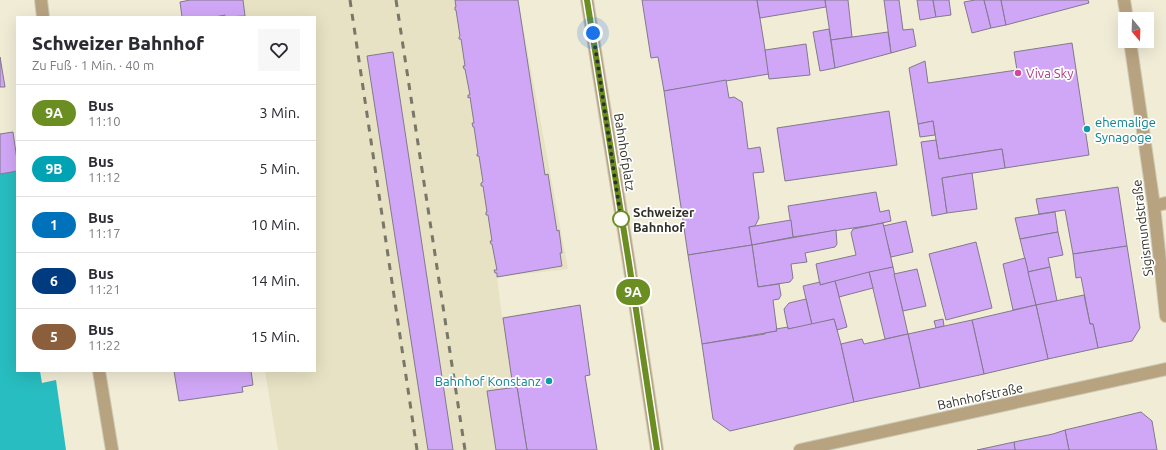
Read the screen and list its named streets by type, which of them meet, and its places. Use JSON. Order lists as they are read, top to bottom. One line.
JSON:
{"streets":{"street":["Bahnhofplatz","Sigismundstraße","Bahnhofstraße"]},"places":["Viva Sky","ehemalige Synagoge","Schweizer Bahnhof","Bahnhof Konstanz"],"lines":["bus line 9A"],"north":"bottom","page":{"on_map":"9A","heading":["Schweizer Bahnhof","Zu Fuß · 1 Min. · 40 m"],"list":[{"mark":"9A","name":"Bus","note":"11:10","value":"3 Min."},{"mark":"9B","name":"Bus","note":"11:12","value":"5 Min."},{"mark":"1","name":"Bus","note":"11:17","value":"10 Min."},{"mark":"6","name":"Bus","note":"11:21","value":"14 Min."},{"mark":"5","name":"Bus","note":"11:22","value":"15 Min."}]}}
